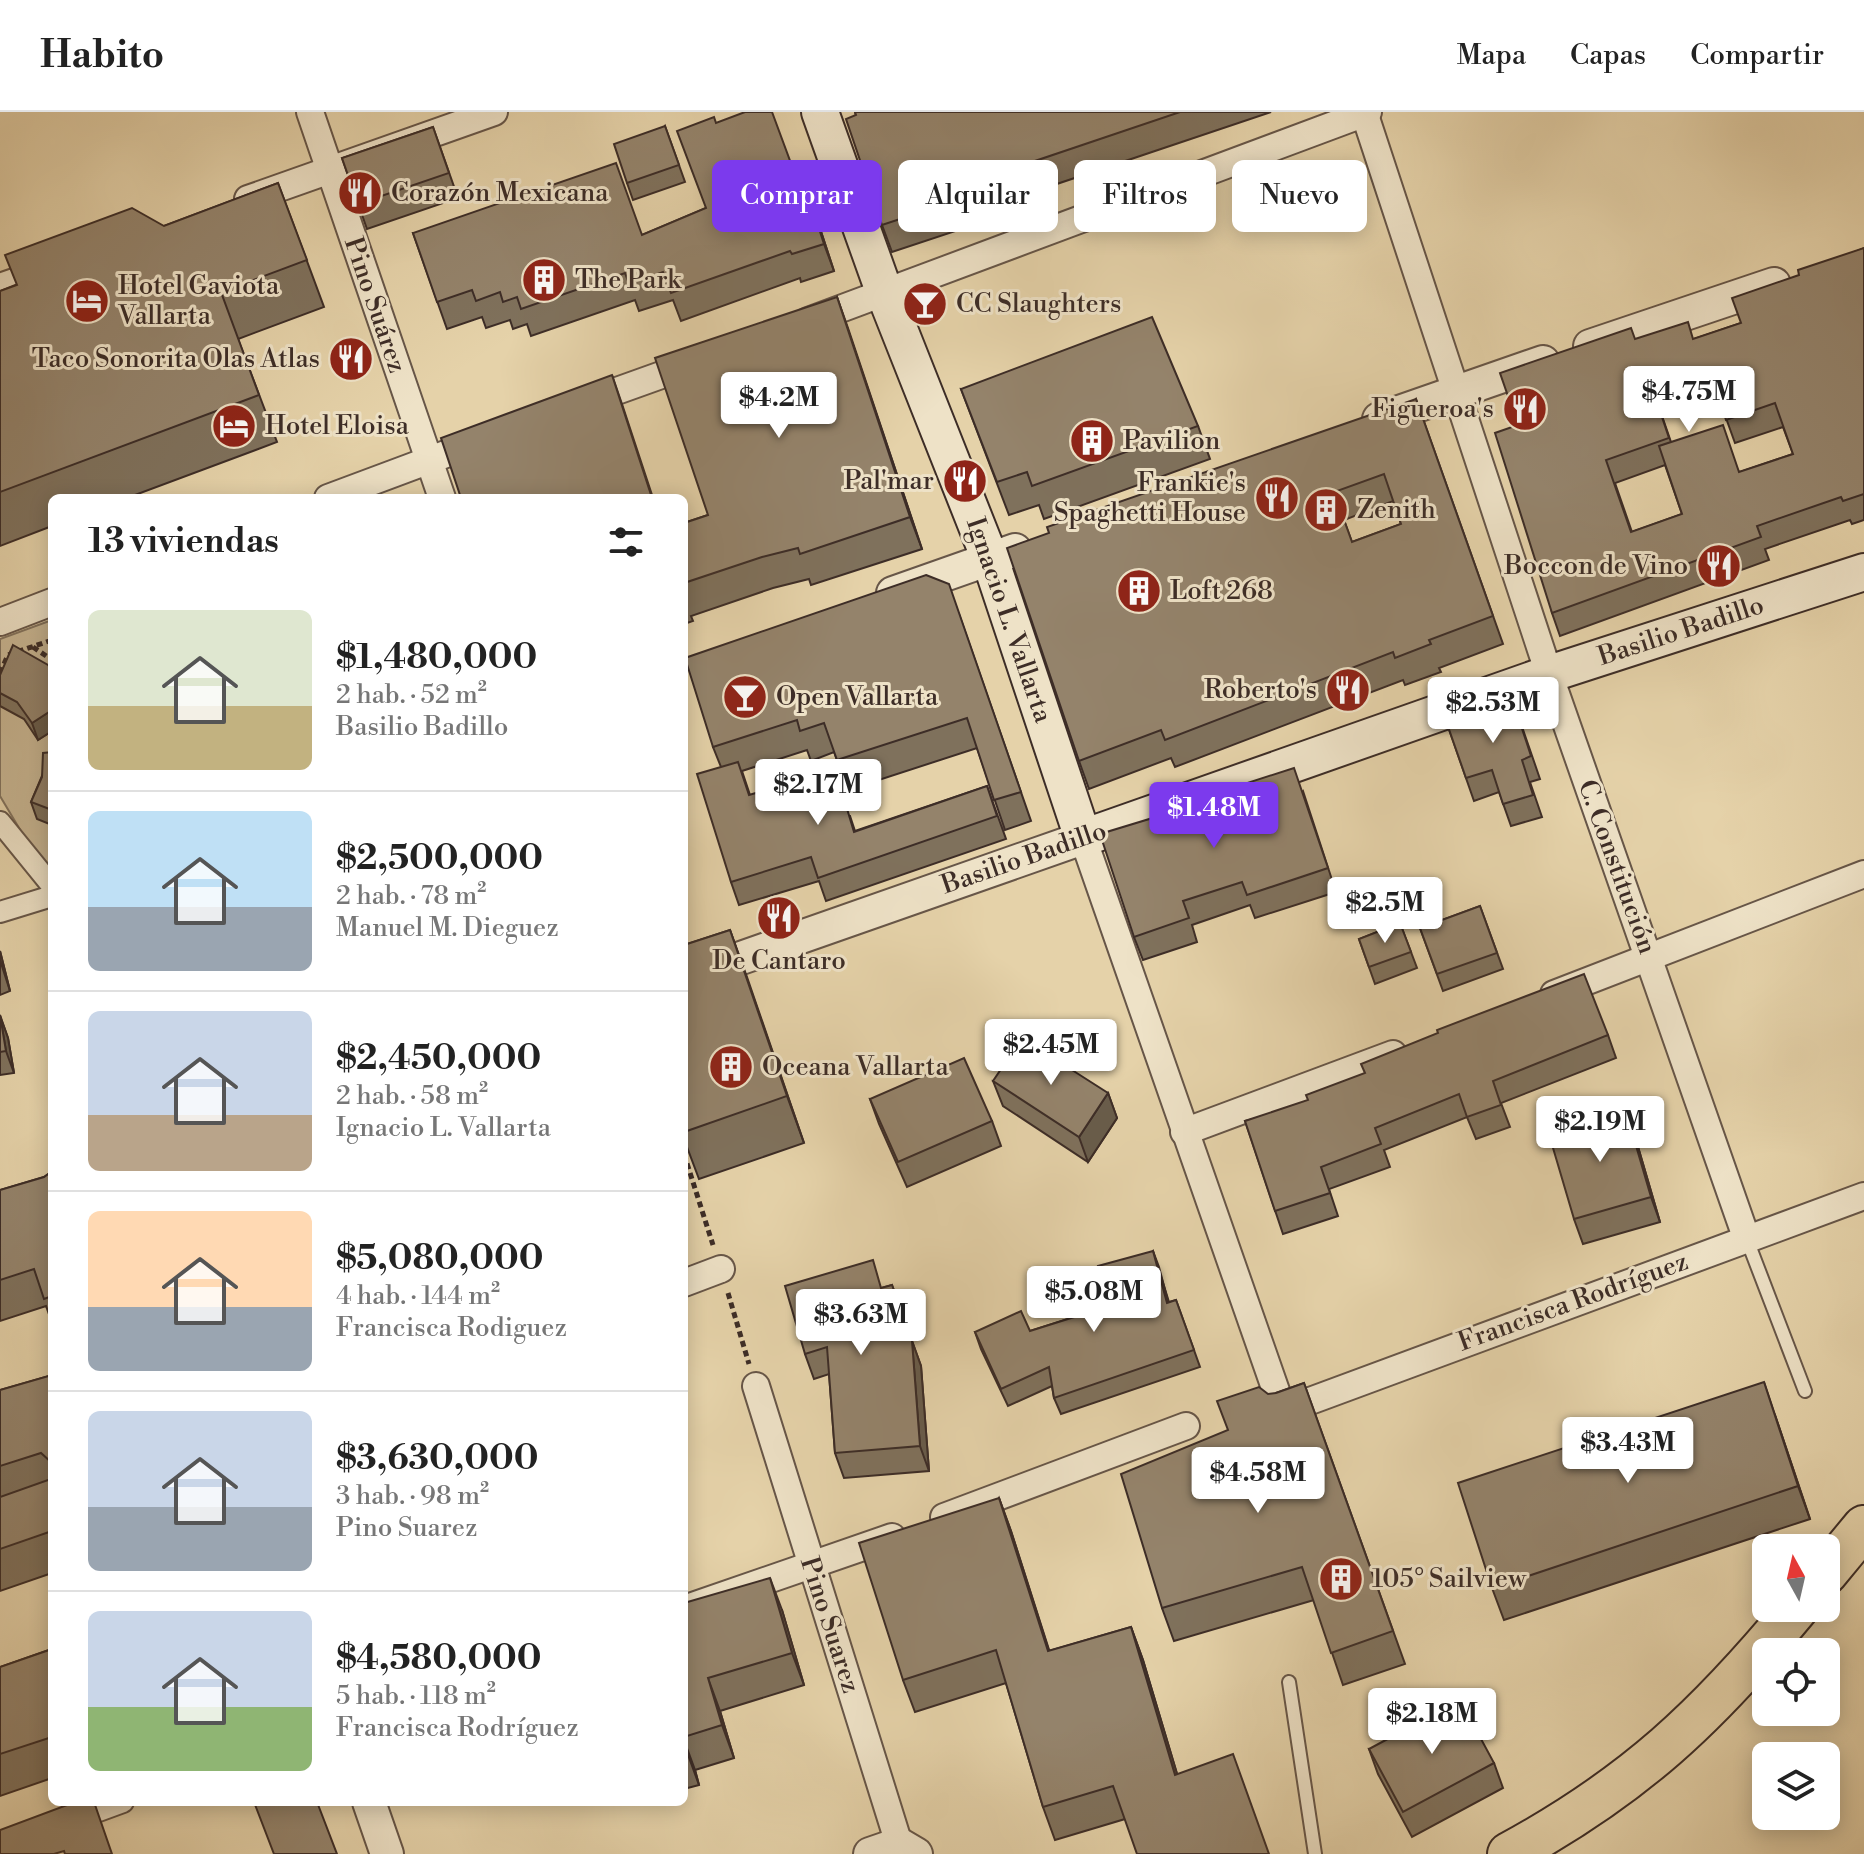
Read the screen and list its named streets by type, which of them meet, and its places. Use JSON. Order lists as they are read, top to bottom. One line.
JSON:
{"streets":{"main road":["Ignacio L. Vallarta","Basilio Badillo"],"street":["Pino Suárez","C. Constitución","Francisca Rodríguez","Pino Suarez"]},"crossings":[["Ignacio L. Vallarta","Basilio Badillo"],["Ignacio L. Vallarta","Francisca Rodríguez"],["Basilio Badillo","C. Constitución"],["C. Constitución","Francisca Rodríguez"]],"places":{"restaurant":["Corazón Mexicana","Taco Sonorita Olas Atlas","Figueroa's","Pal'mar","Frankie's Spaghetti House","Boccon de Vino","Roberto's","De Cantaro"],"building":["The Park","Pavilion","Zenith","Loft 268","Oceana Vallarta","105° Sailview"],"hotel":["Hotel Gaviota Vallarta","Hotel Eloisa"],"bar":["CC Slaughters","Open Vallarta"]},"north":"top","page":{"header":"Habito","nav":["Mapa","Capas","Compartir"],"chip":["Comprar","Alquilar","Filtros","Nuevo"],"price":["$4.75M","$4.2M","$2.53M","$2.17M","$1.48M","$2.5M","$2.45M","$2.19M","$5.08M","$3.63M","$3.43M","$4.58M","$2.18M"],"heading":"13 viviendas","list":[{"name":"$1,480,000","note":"2 hab. · 52 m² · Basilio Badillo"},{"name":"$2,500,000","note":"2 hab. · 78 m² · Manuel M. Dieguez"},{"name":"$2,450,000","note":"2 hab. · 58 m² · Ignacio L. Vallarta"},{"name":"$5,080,000","note":"4 hab. · 144 m² · Francisca Rodiguez"},{"name":"$3,630,000","note":"3 hab. · 98 m² · Pino Suarez"},{"name":"$4,580,000","note":"5 hab. · 118 m² · Francisca Rodríguez"}]}}
